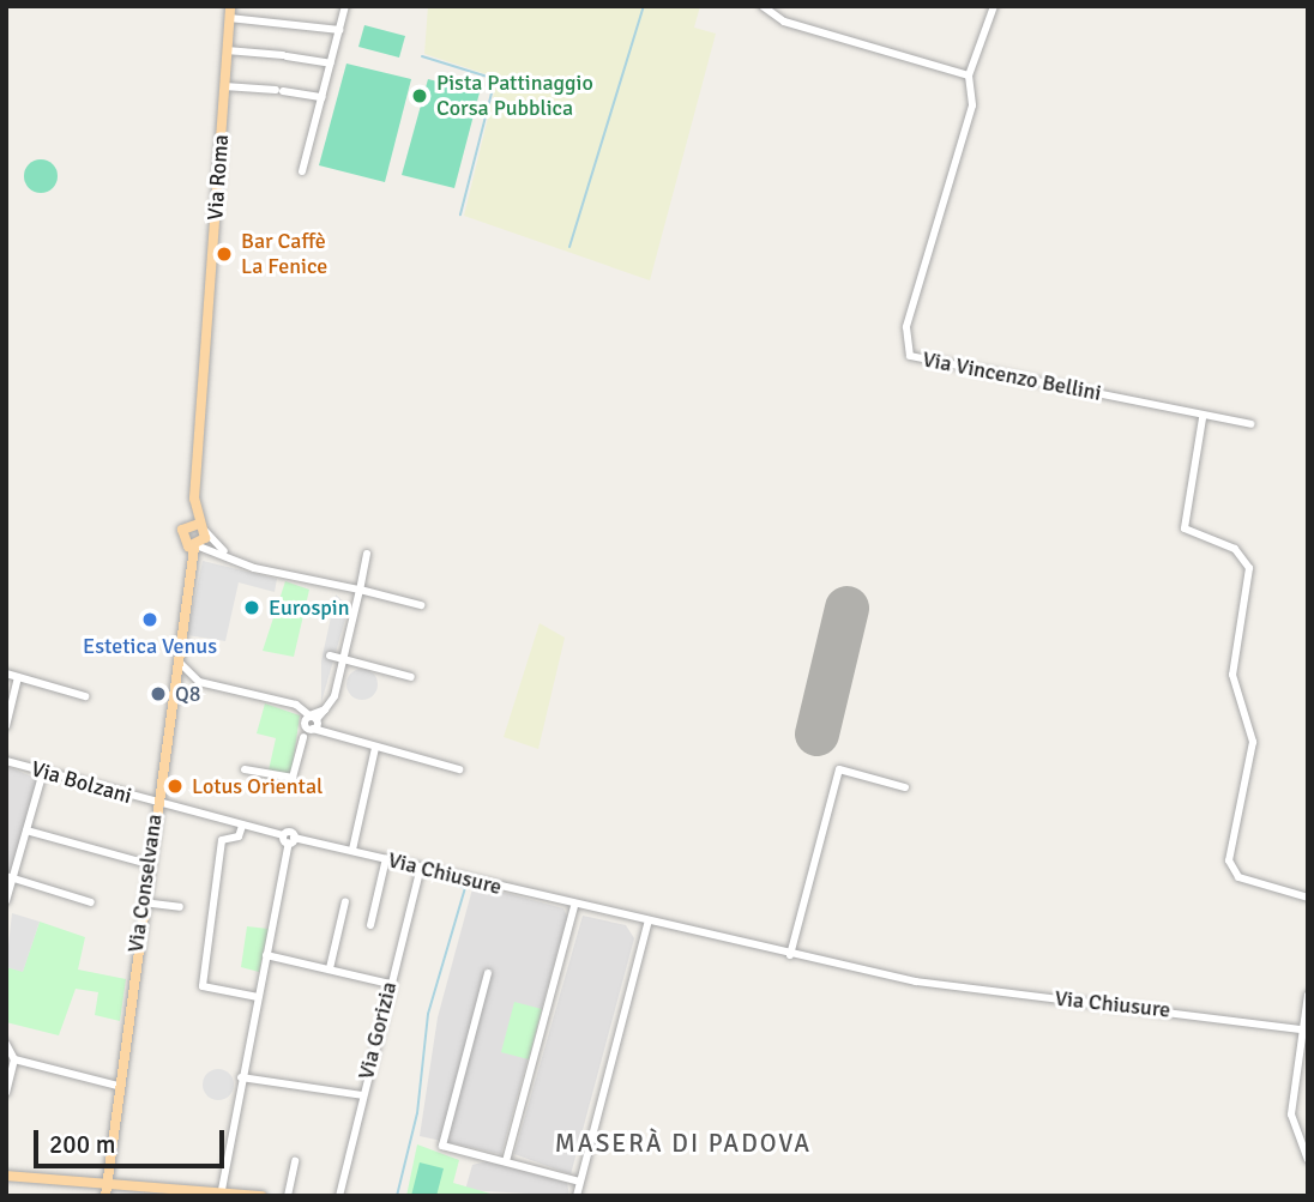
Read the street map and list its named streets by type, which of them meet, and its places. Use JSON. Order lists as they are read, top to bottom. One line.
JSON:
{"streets":{"main road":["Via Roma","Via Conselvana"],"street":["Via Vincenzo Bellini","Via Bolzani","Via Chiusure","Via Gorizia"]},"crossings":[["Via Roma","Via Conselvana"],["Via Bolzani","Via Chiusure"],["Via Bolzani","Via Conselvana"],["Via Chiusure","Via Conselvana"],["Via Chiusure","Via Gorizia"]],"districts":["MASERÀ DI PADOVA"],"places":["Pista Pattinaggio Corsa Pubblica","Bar Caffè La Fenice","Eurospin","Estetica Venus","Q8","Lotus Oriental"],"scale_bar":"200 m"}
